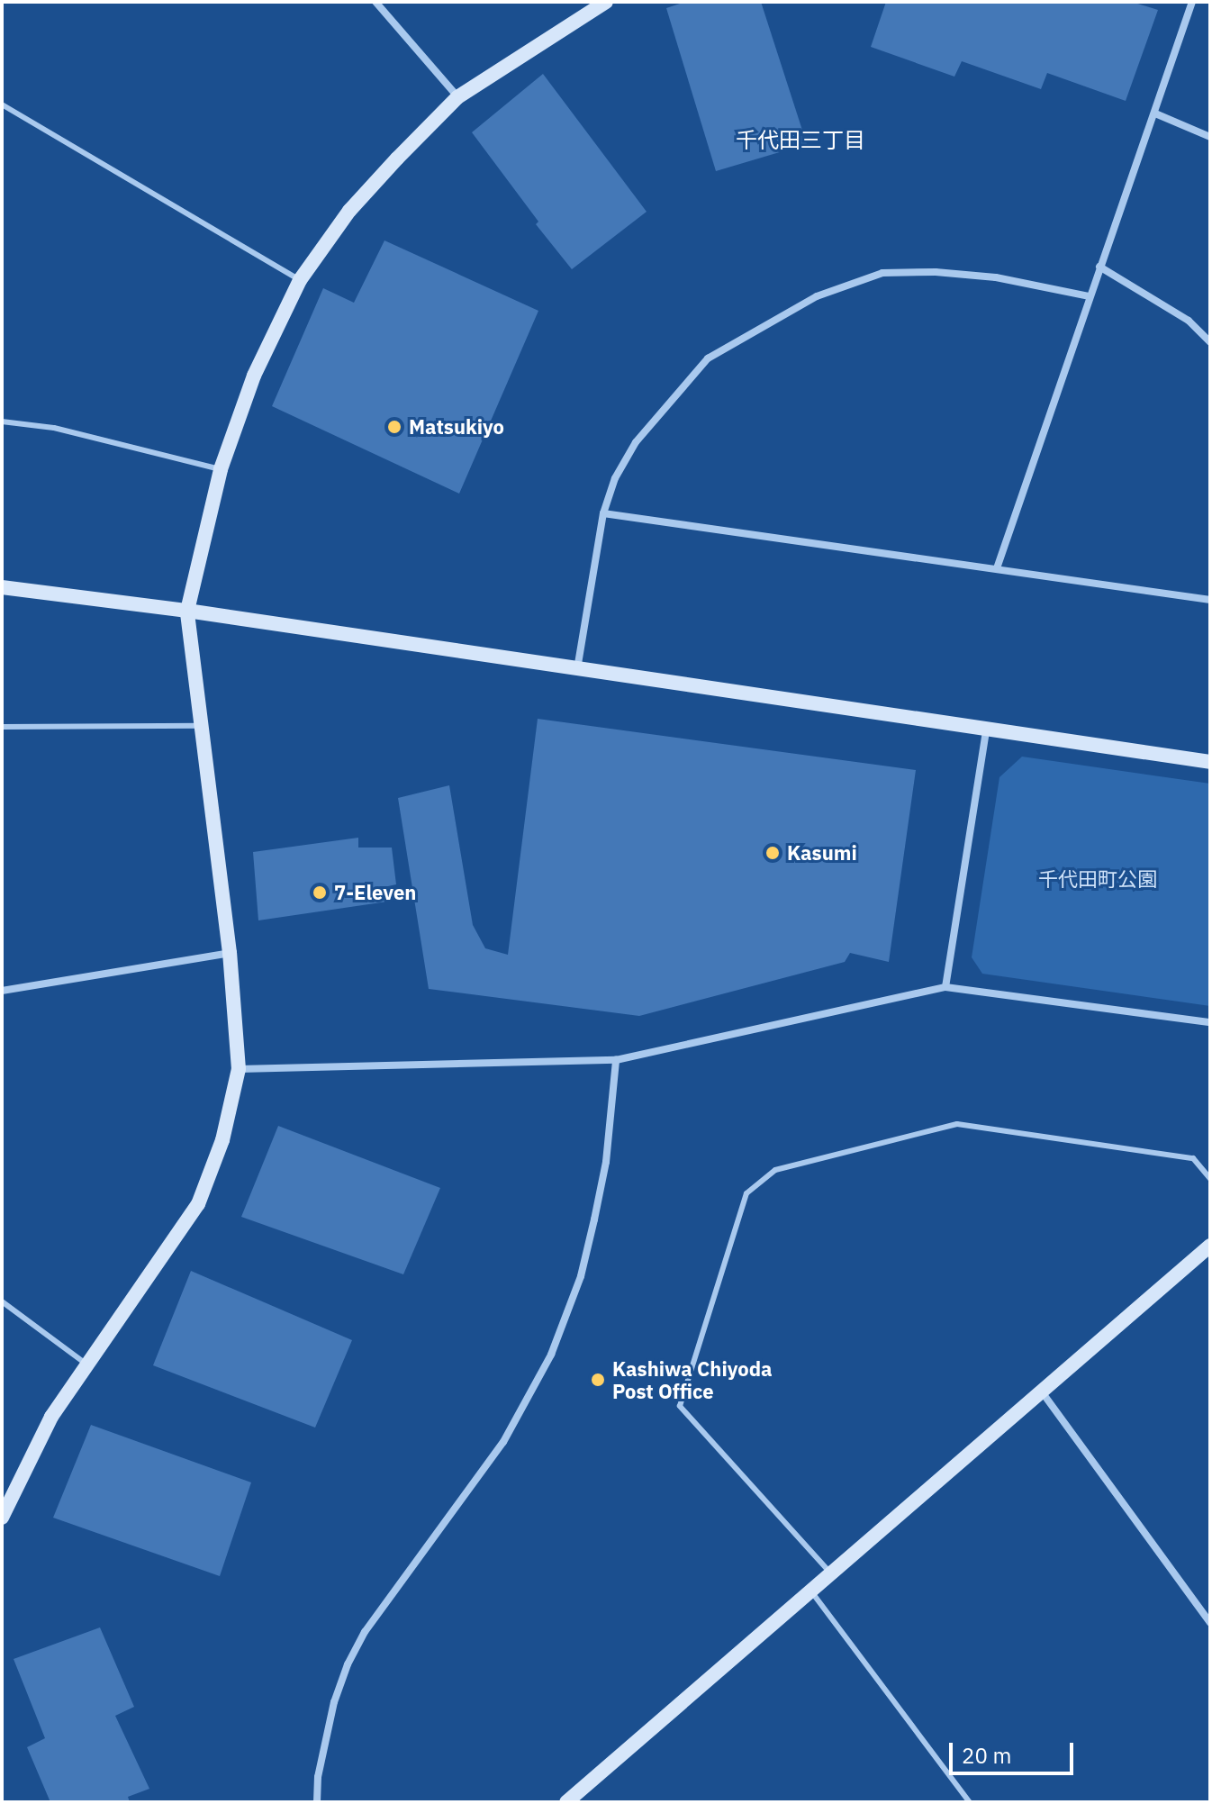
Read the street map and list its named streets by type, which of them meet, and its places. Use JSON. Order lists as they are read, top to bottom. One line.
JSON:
{"districts":["千代田三丁目"],"parks":["千代田町公園"],"places":["Matsukiyo","Kasumi","7-Eleven","Kashiwa Chiyoda Post Office"],"scale_bar":"20 m"}
